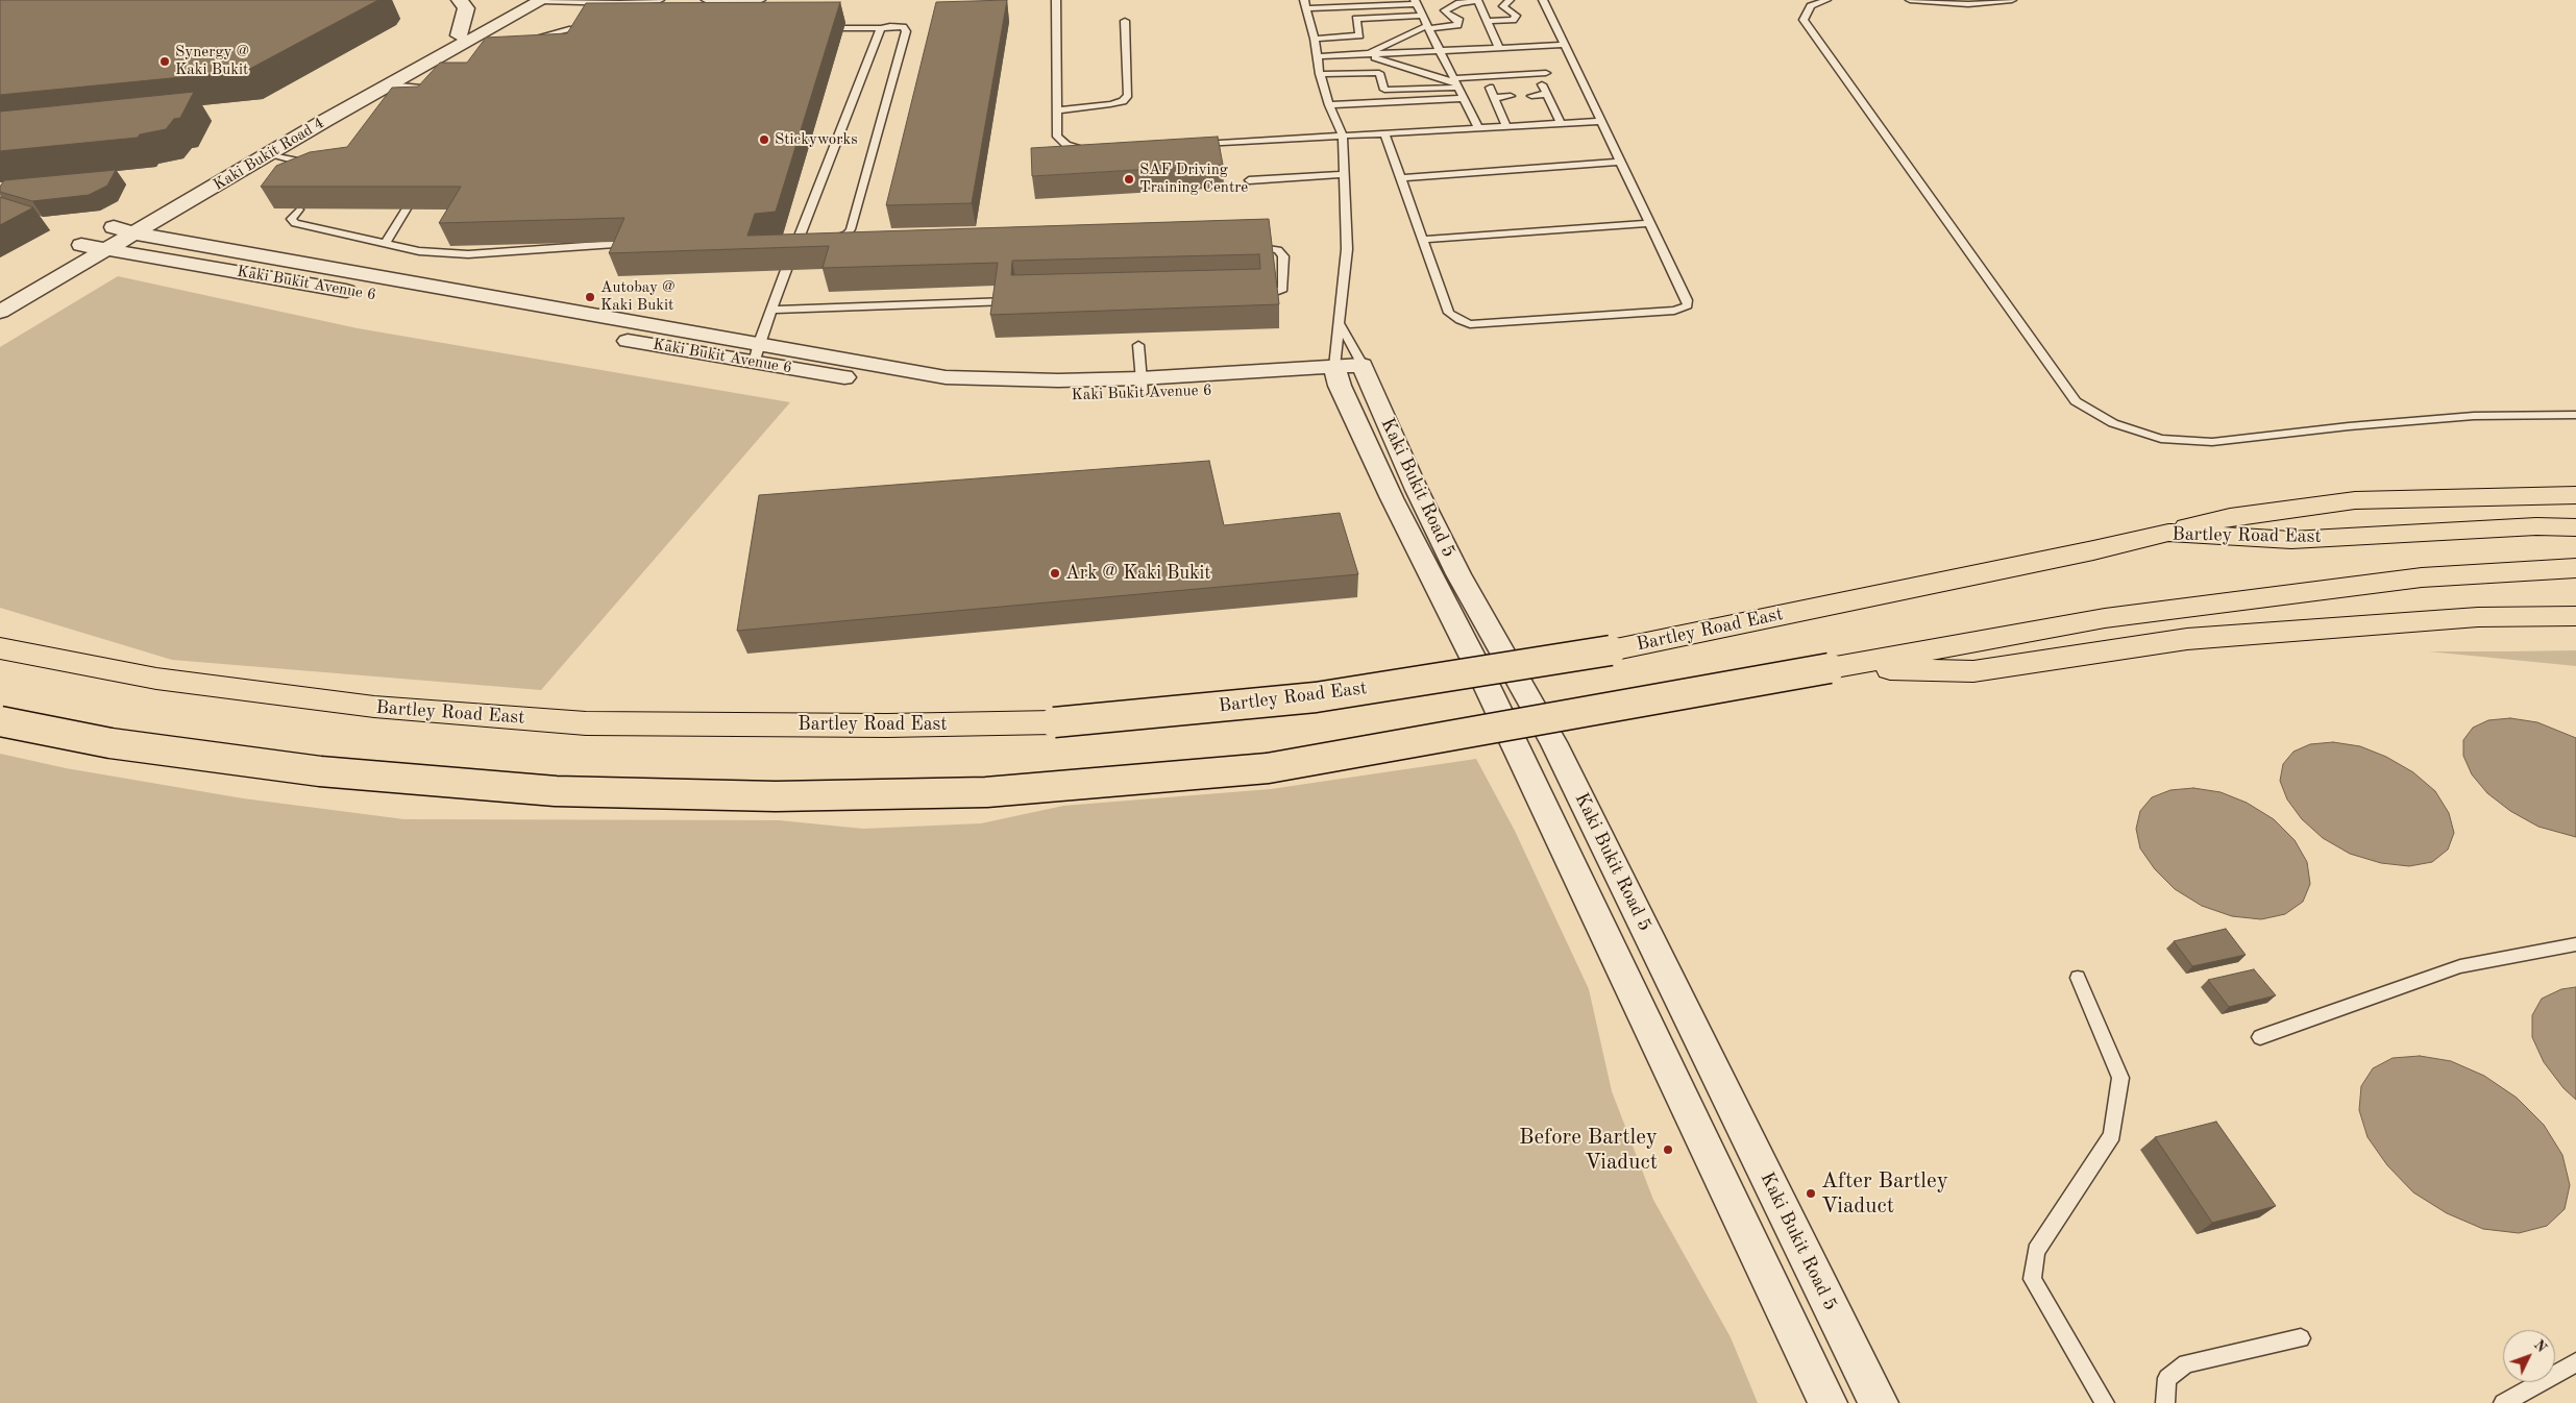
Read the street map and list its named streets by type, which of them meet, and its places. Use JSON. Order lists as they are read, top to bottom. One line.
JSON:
{"streets":{"highway":["Bartley Road East"],"street":["Kaki Bukit Road 4","Kaki Bukit Avenue 6","Kaki Bukit Road 5"]},"crossings":[["Kaki Bukit Road 4","Kaki Bukit Avenue 6"],["Kaki Bukit Avenue 6","Kaki Bukit Road 5"]],"places":["Synergy @ Kaki Bukit","Stickyworks","SAF Driving Training Centre","Autobay @ Kaki Bukit","Ark @ Kaki Bukit","Before Bartley Viaduct","After Bartley Viaduct"],"north":"top right"}
